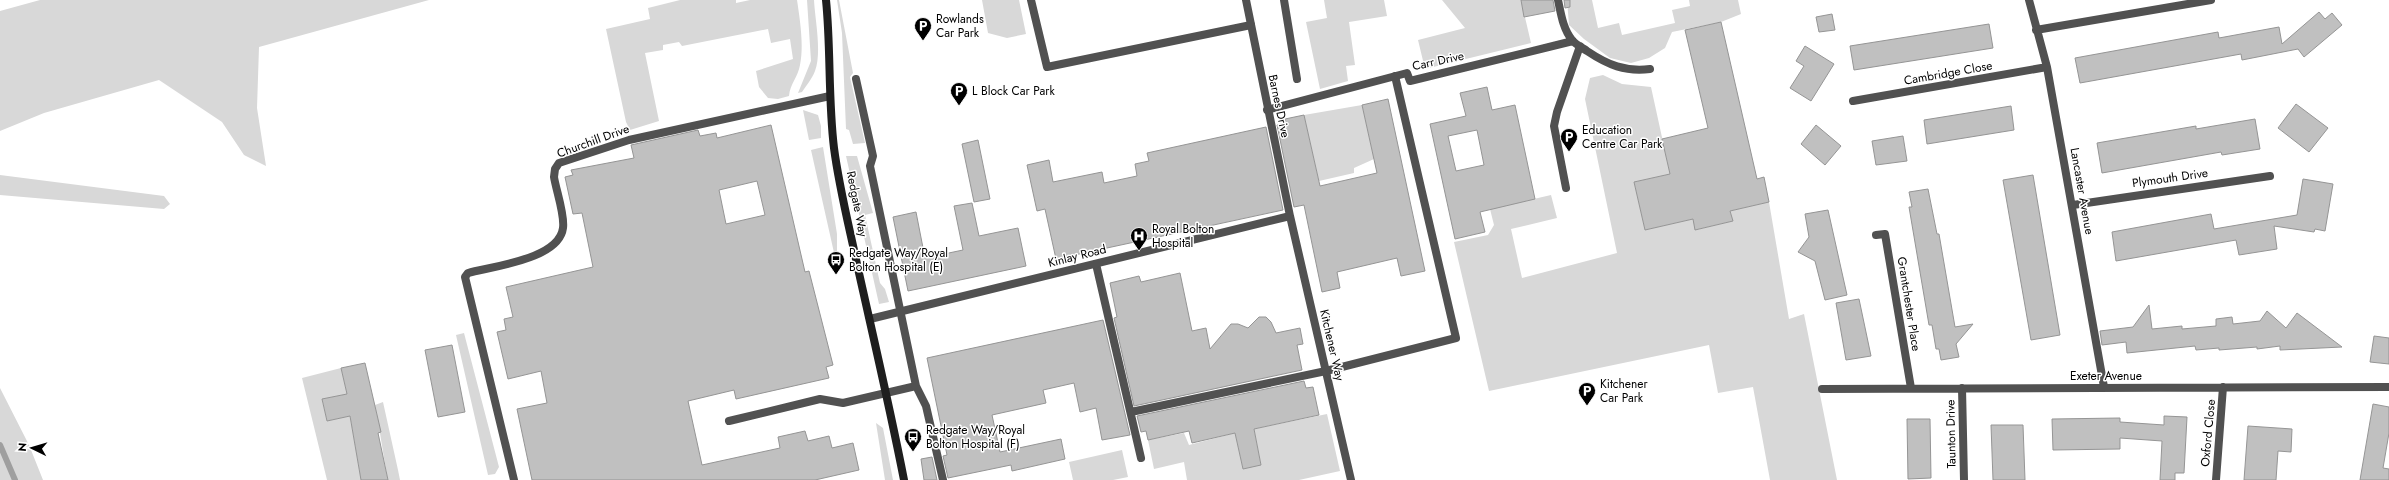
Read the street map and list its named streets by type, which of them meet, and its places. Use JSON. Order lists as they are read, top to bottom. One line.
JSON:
{"streets":{"street":["Carr Drive","Cambridge Close","Barnes Drive","Churchill Drive","Plymouth Drive","Lancaster Avenue","Redgate Way","Kinlay Road","Grantchester Place","Kitchener Way","Exeter Avenue","Oxford Close","Taunton Drive"]},"crossings":[["Cambridge Close","Lancaster Avenue"],["Barnes Drive","Kinlay Road"],["Barnes Drive","Kitchener Way"],["Churchill Drive","Redgate Way"],["Plymouth Drive","Lancaster Avenue"],["Lancaster Avenue","Exeter Avenue"],["Redgate Way","Kinlay Road"],["Kinlay Road","Kitchener Way"],["Grantchester Place","Exeter Avenue"],["Exeter Avenue","Oxford Close"],["Exeter Avenue","Taunton Drive"]],"places":{"parking":["Rowlands Car Park","L Block Car Park","Education Centre Car Park","Kitchener Car Park"],"hospital":["Royal Bolton Hospital"],"bus stop":["Redgate Way/Royal Bolton Hospital (E)","Redgate Way/Royal Bolton Hospital (F)"]},"north":"left"}
